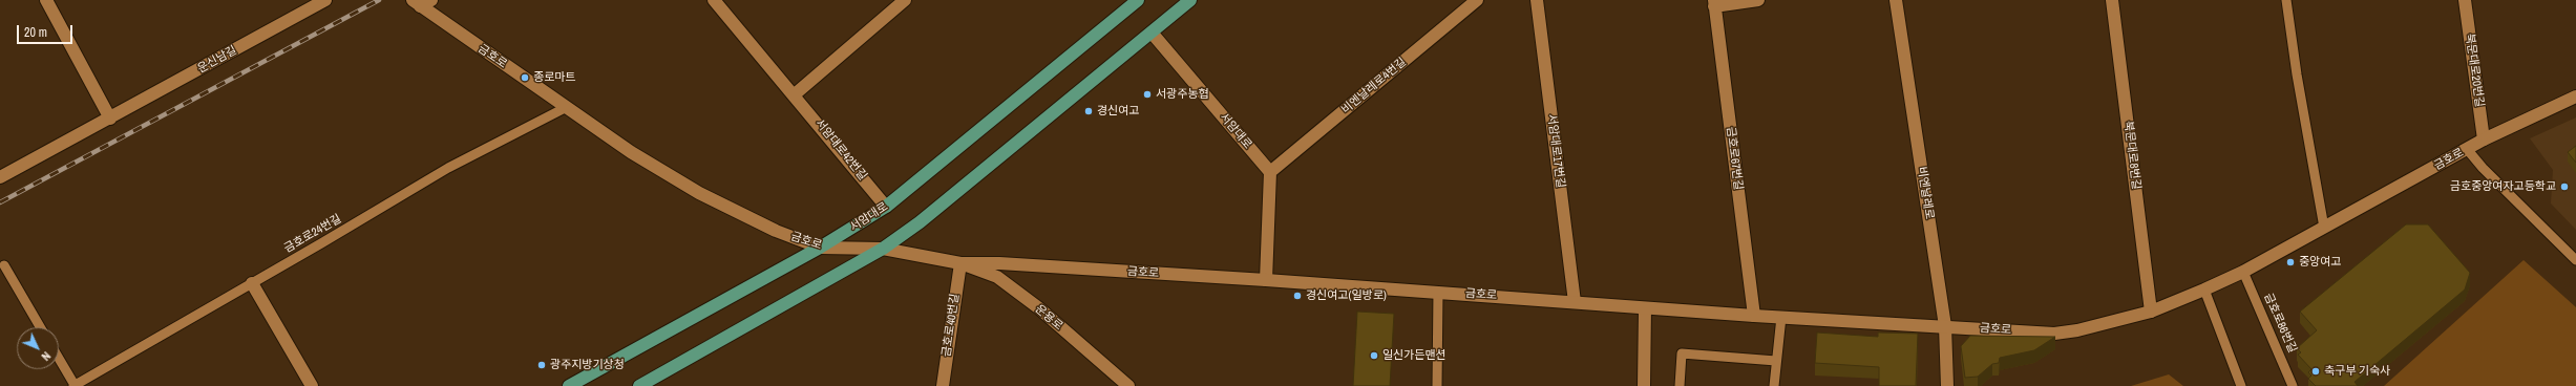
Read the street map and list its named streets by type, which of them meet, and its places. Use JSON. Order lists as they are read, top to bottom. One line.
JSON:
{"streets":{"main road":["서암대로"],"street":["금호로","운신남길","북문대로20번길","비엔날레로4번길","서암대로42번길","서암대로17번길","북문대로8번길","금호로67번길","비엔날레로","운용로","금호로40번길"],"lane":["금호로24번길","금호로86번길"]},"crossings":[["금호로","북문대로20번길"],["금호로","서암대로"],["금호로","서암대로17번길"],["금호로","북문대로8번길"],["금호로","금호로67번길"],["금호로","비엔날레로"],["금호로","금호로24번길"],["금호로","운용로"],["금호로","금호로86번길"],["금호로","금호로40번길"],["비엔날레로4번길","서암대로"],["서암대로","서암대로42번길"],["운용로","금호로40번길"]],"places":["종로마트","서광주농협","경신여고","금호중앙여자고등학교","중앙여고","경신여고(일방로)","일신가든맨션","광주지방기상청","축구부 기숙사"],"scale_bar":"20 m","north":"bottom right"}
